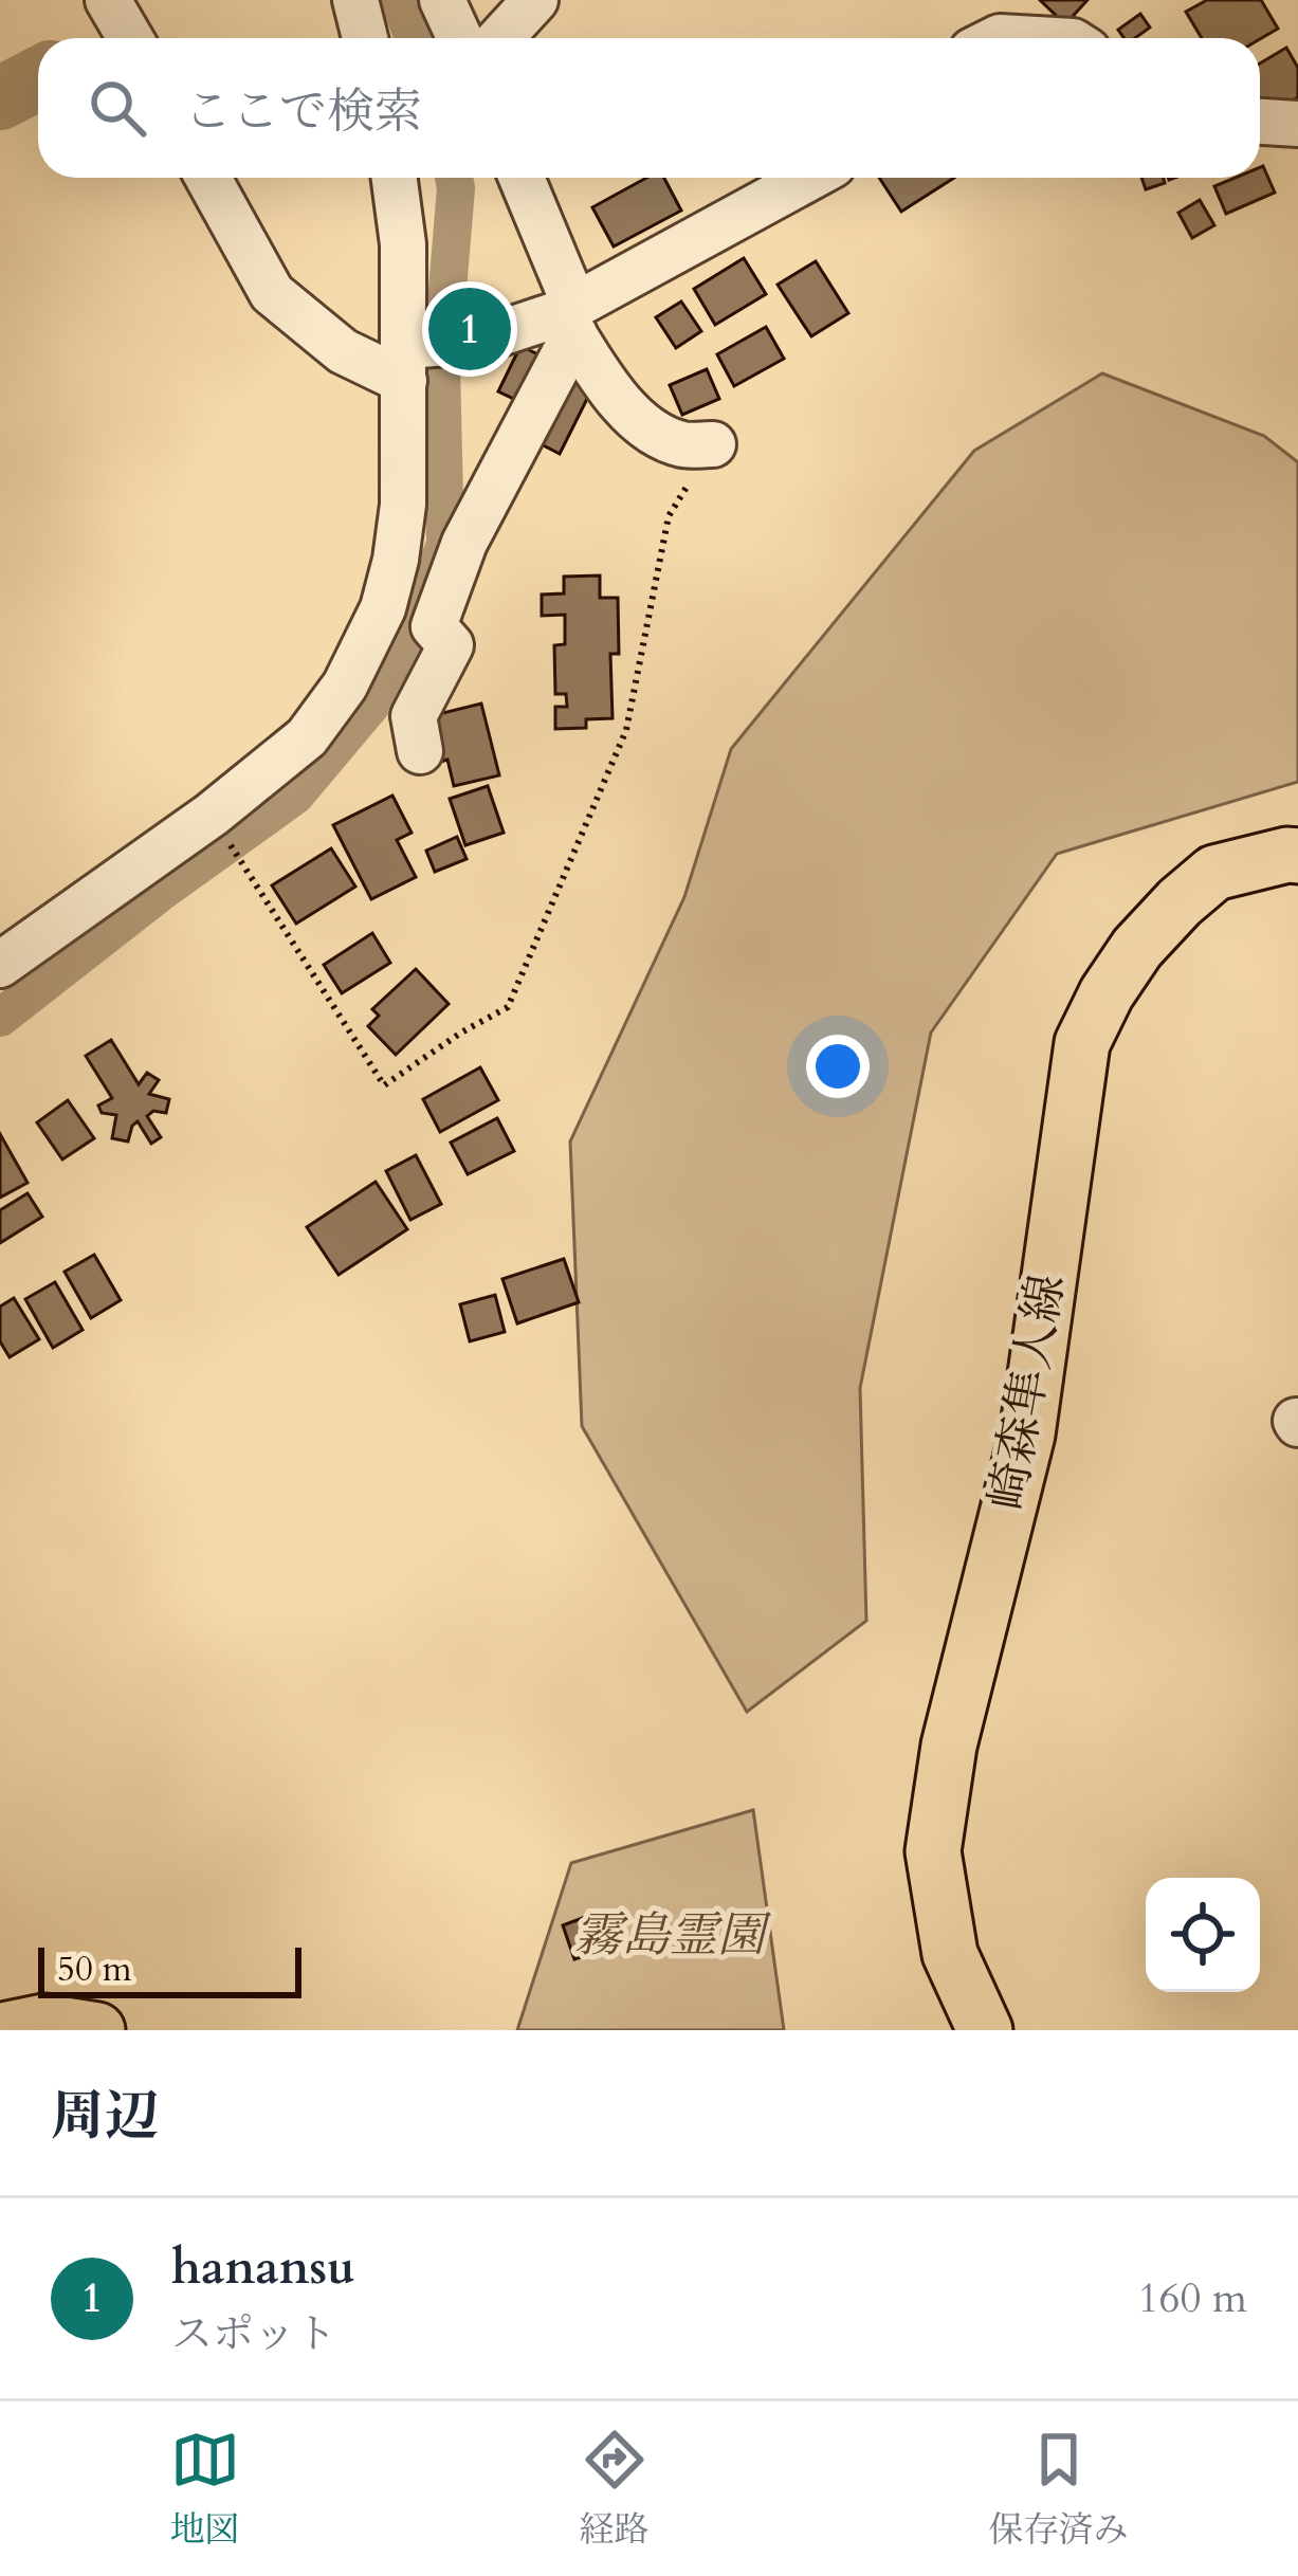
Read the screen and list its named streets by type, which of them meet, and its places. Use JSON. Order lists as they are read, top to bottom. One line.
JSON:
{"streets":{"main road":["崎森隼人線"]},"parks":["霧島霊園"],"scale_bar":"50 m","page":{"search":"ここで検索","pins":"1","scale":"50 m","heading":"周辺","list":[{"mark":"1","name":"hanansu","note":"スポット","value":"160 m"}],"nav":["地図","経路","保存済み"]}}
